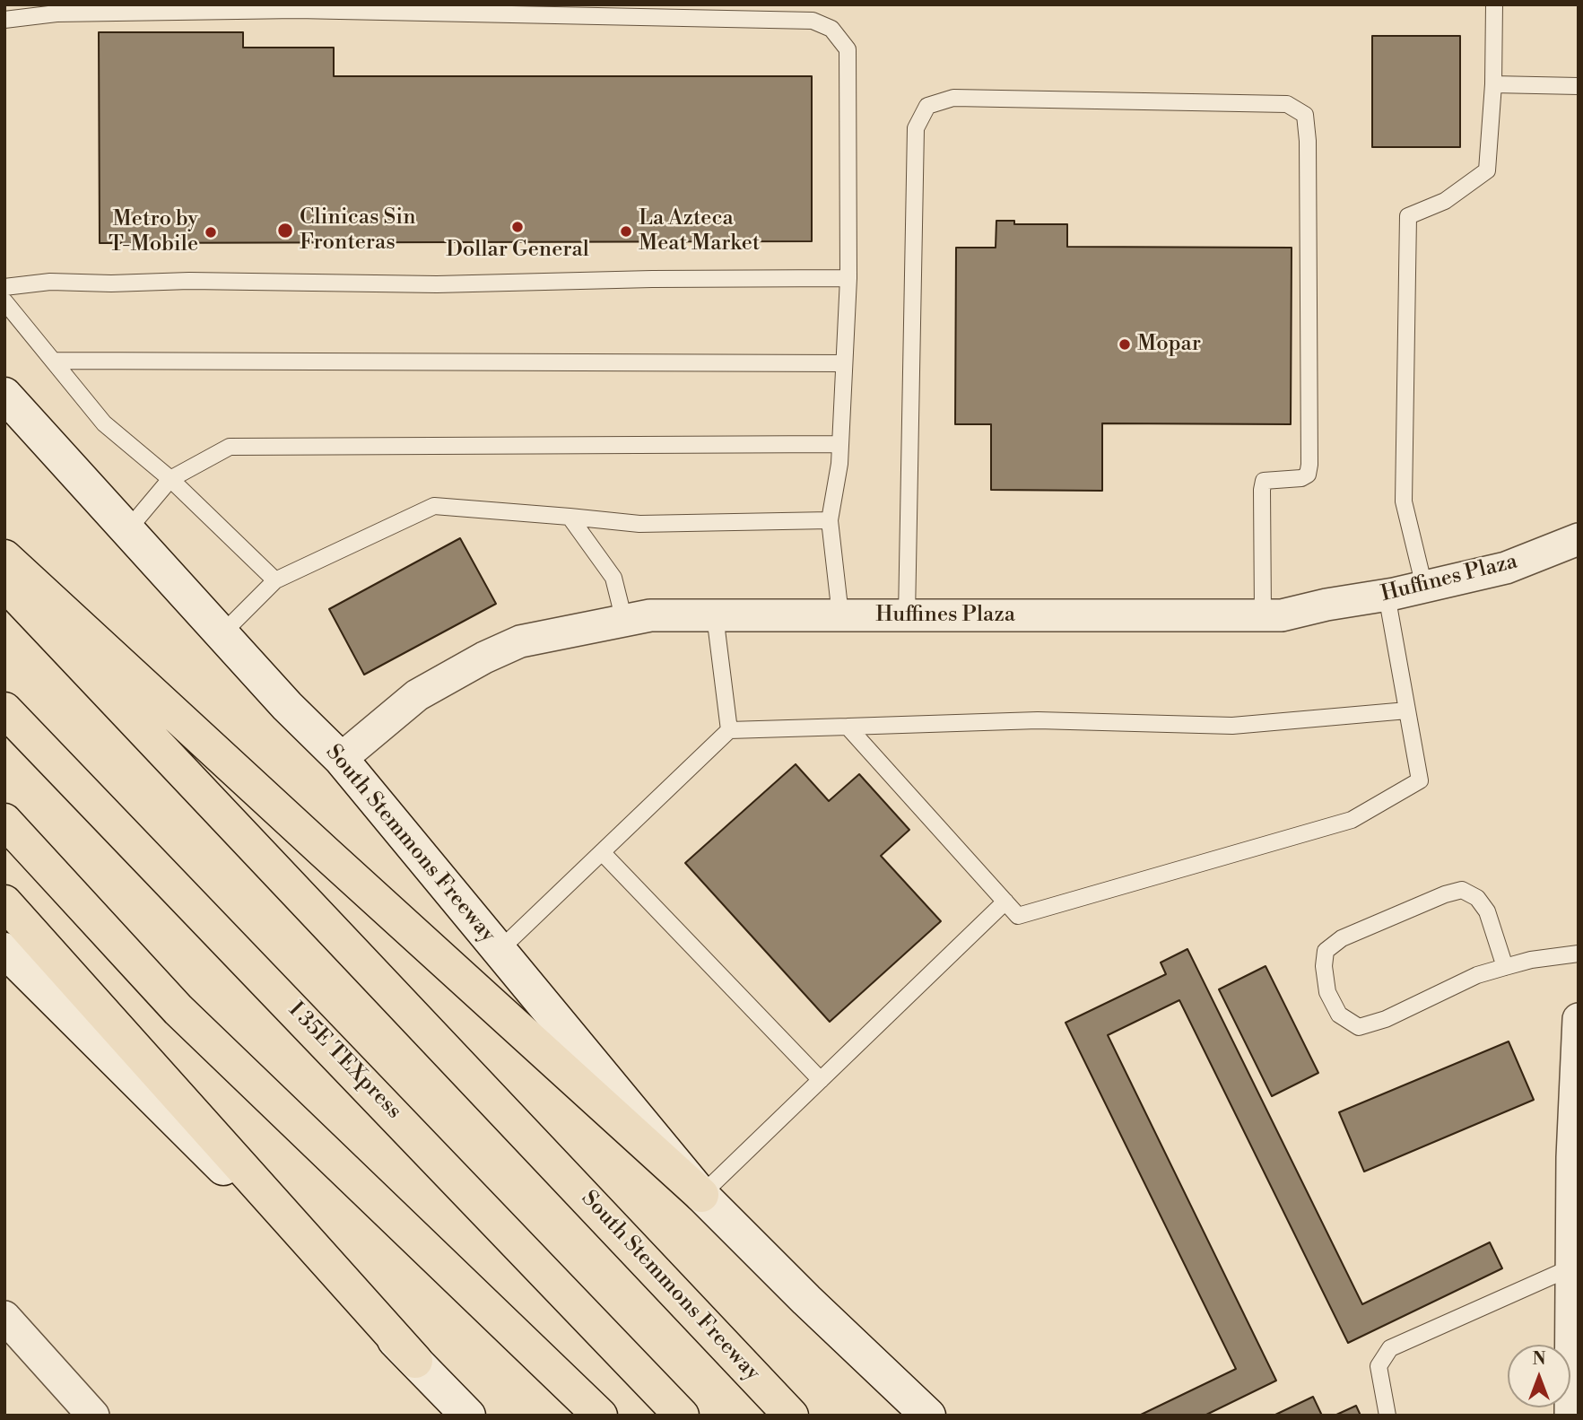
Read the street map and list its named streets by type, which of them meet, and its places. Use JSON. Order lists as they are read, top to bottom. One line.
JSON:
{"streets":{"highway":["South Stemmons Freeway","I 35E TEXpress"],"street":["Huffines Plaza"]},"crossings":[["Huffines Plaza","South Stemmons Freeway"]],"places":["Dollar General","Clinicas Sin Fronteras","La Azteca Meat Market","Metro by T-Mobile","Mopar"],"north":"top"}
